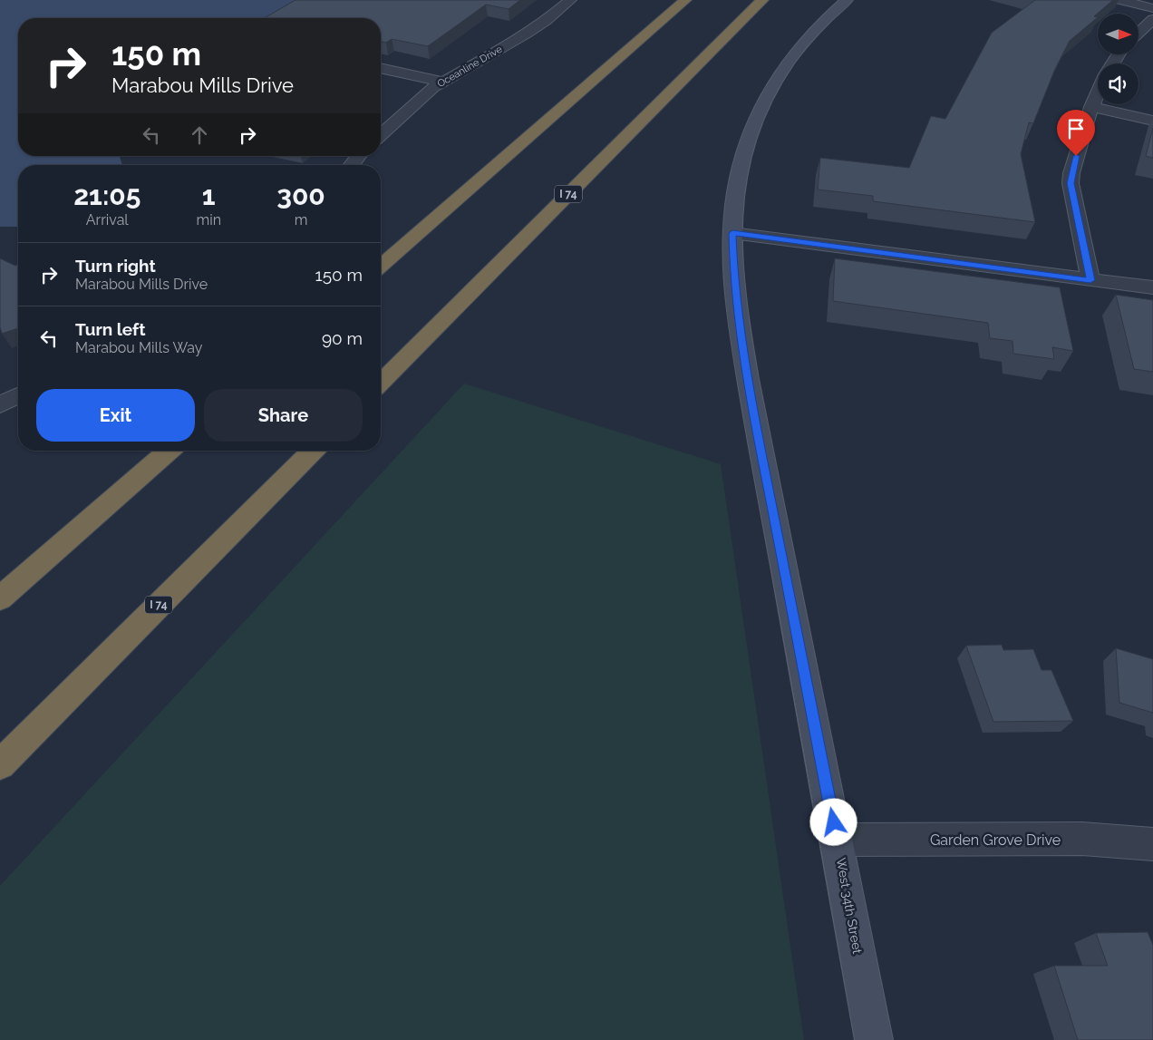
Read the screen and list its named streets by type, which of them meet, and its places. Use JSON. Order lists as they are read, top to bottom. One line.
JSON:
{"streets":{"highway":["I 74"],"street":["Oceanline Drive","Garden Grove Drive","West 34th Street"]},"crossings":[["Garden Grove Drive","West 34th Street"]],"north":"right","page":{"turn":["150 m","Marabou Mills Drive"],"eta":["21:05","Arrival","1","min","300","m"],"list":[{"name":"Turn right","note":"Marabou Mills Drive","value":"150 m"},{"name":"Turn left","note":"Marabou Mills Way","value":"90 m"}],"buttons":["Exit","Share"]}}
